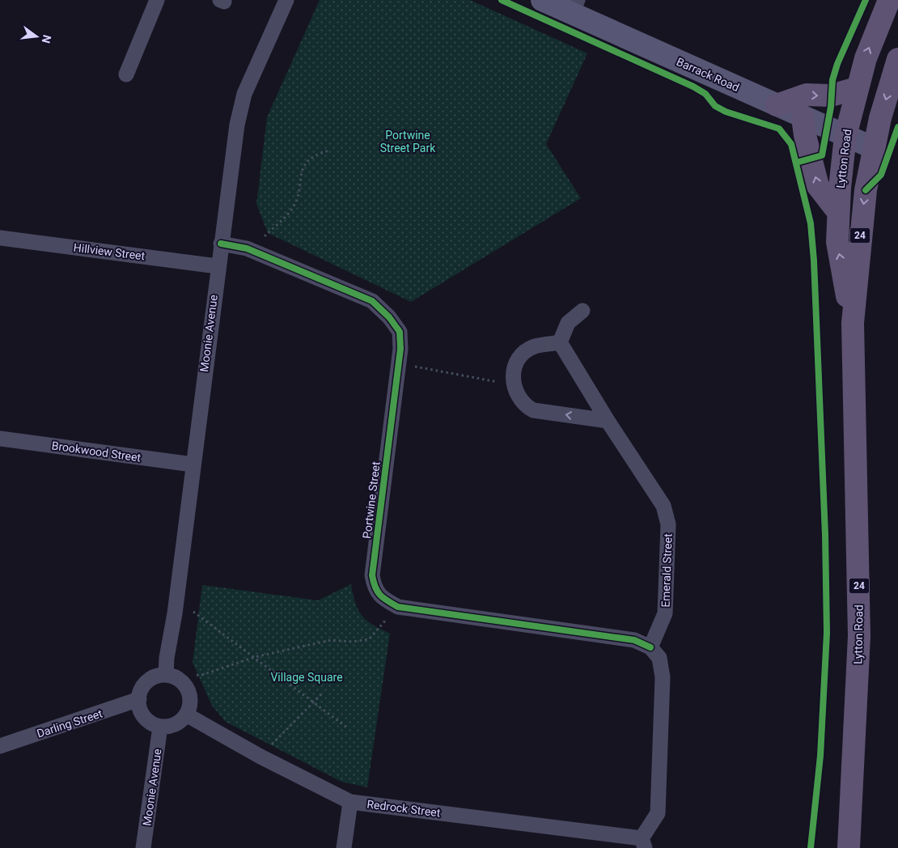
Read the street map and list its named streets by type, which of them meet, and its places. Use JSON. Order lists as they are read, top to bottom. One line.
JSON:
{"streets":{"main road":["Lytton Road","24"],"street":["Barrack Road","Hillview Street","Moonie Avenue","Brookwood Street","Portwine Street","Emerald Street","Darling Street","Redrock Street"]},"crossings":[["Barrack Road","Lytton Road"],["Hillview Street","Moonie Avenue"],["Moonie Avenue","Brookwood Street"],["Moonie Avenue","Portwine Street"],["Moonie Avenue","Darling Street"],["Moonie Avenue","Redrock Street"],["Portwine Street","Emerald Street"],["Darling Street","Redrock Street"]],"parks":["Portwine Street Park","Village Square"],"north":"right"}
